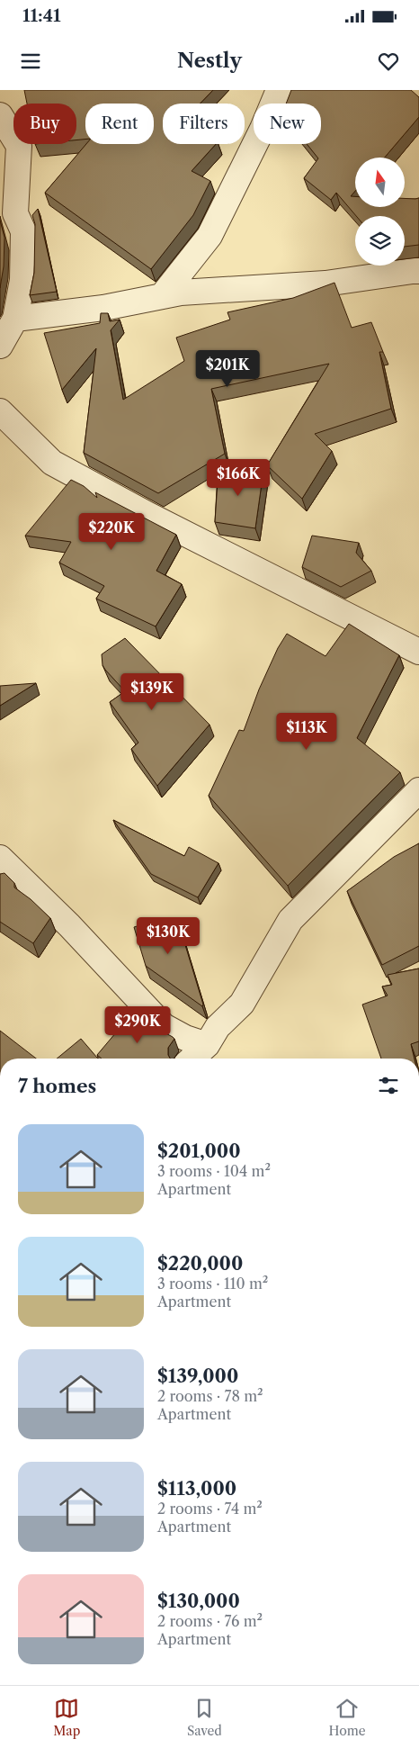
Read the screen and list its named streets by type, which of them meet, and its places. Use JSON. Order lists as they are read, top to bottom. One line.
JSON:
{"north":"top","page":{"status":"11:41","header":"Nestly","chip":["Buy","Rent","Filters","New"],"price":["$201K","$166K","$220K","$139K","$113K","$130K","$290K"],"heading":"7 homes","list":[{"name":"$201,000","note":"3 rooms · 104 m² · Apartment"},{"name":"$220,000","note":"3 rooms · 110 m² · Apartment"},{"name":"$139,000","note":"2 rooms · 78 m² · Apartment"},{"name":"$113,000","note":"2 rooms · 74 m² · Apartment"},{"name":"$130,000","note":"2 rooms · 76 m² · Apartment"}],"tabs":["Map","Saved","Home"]}}
